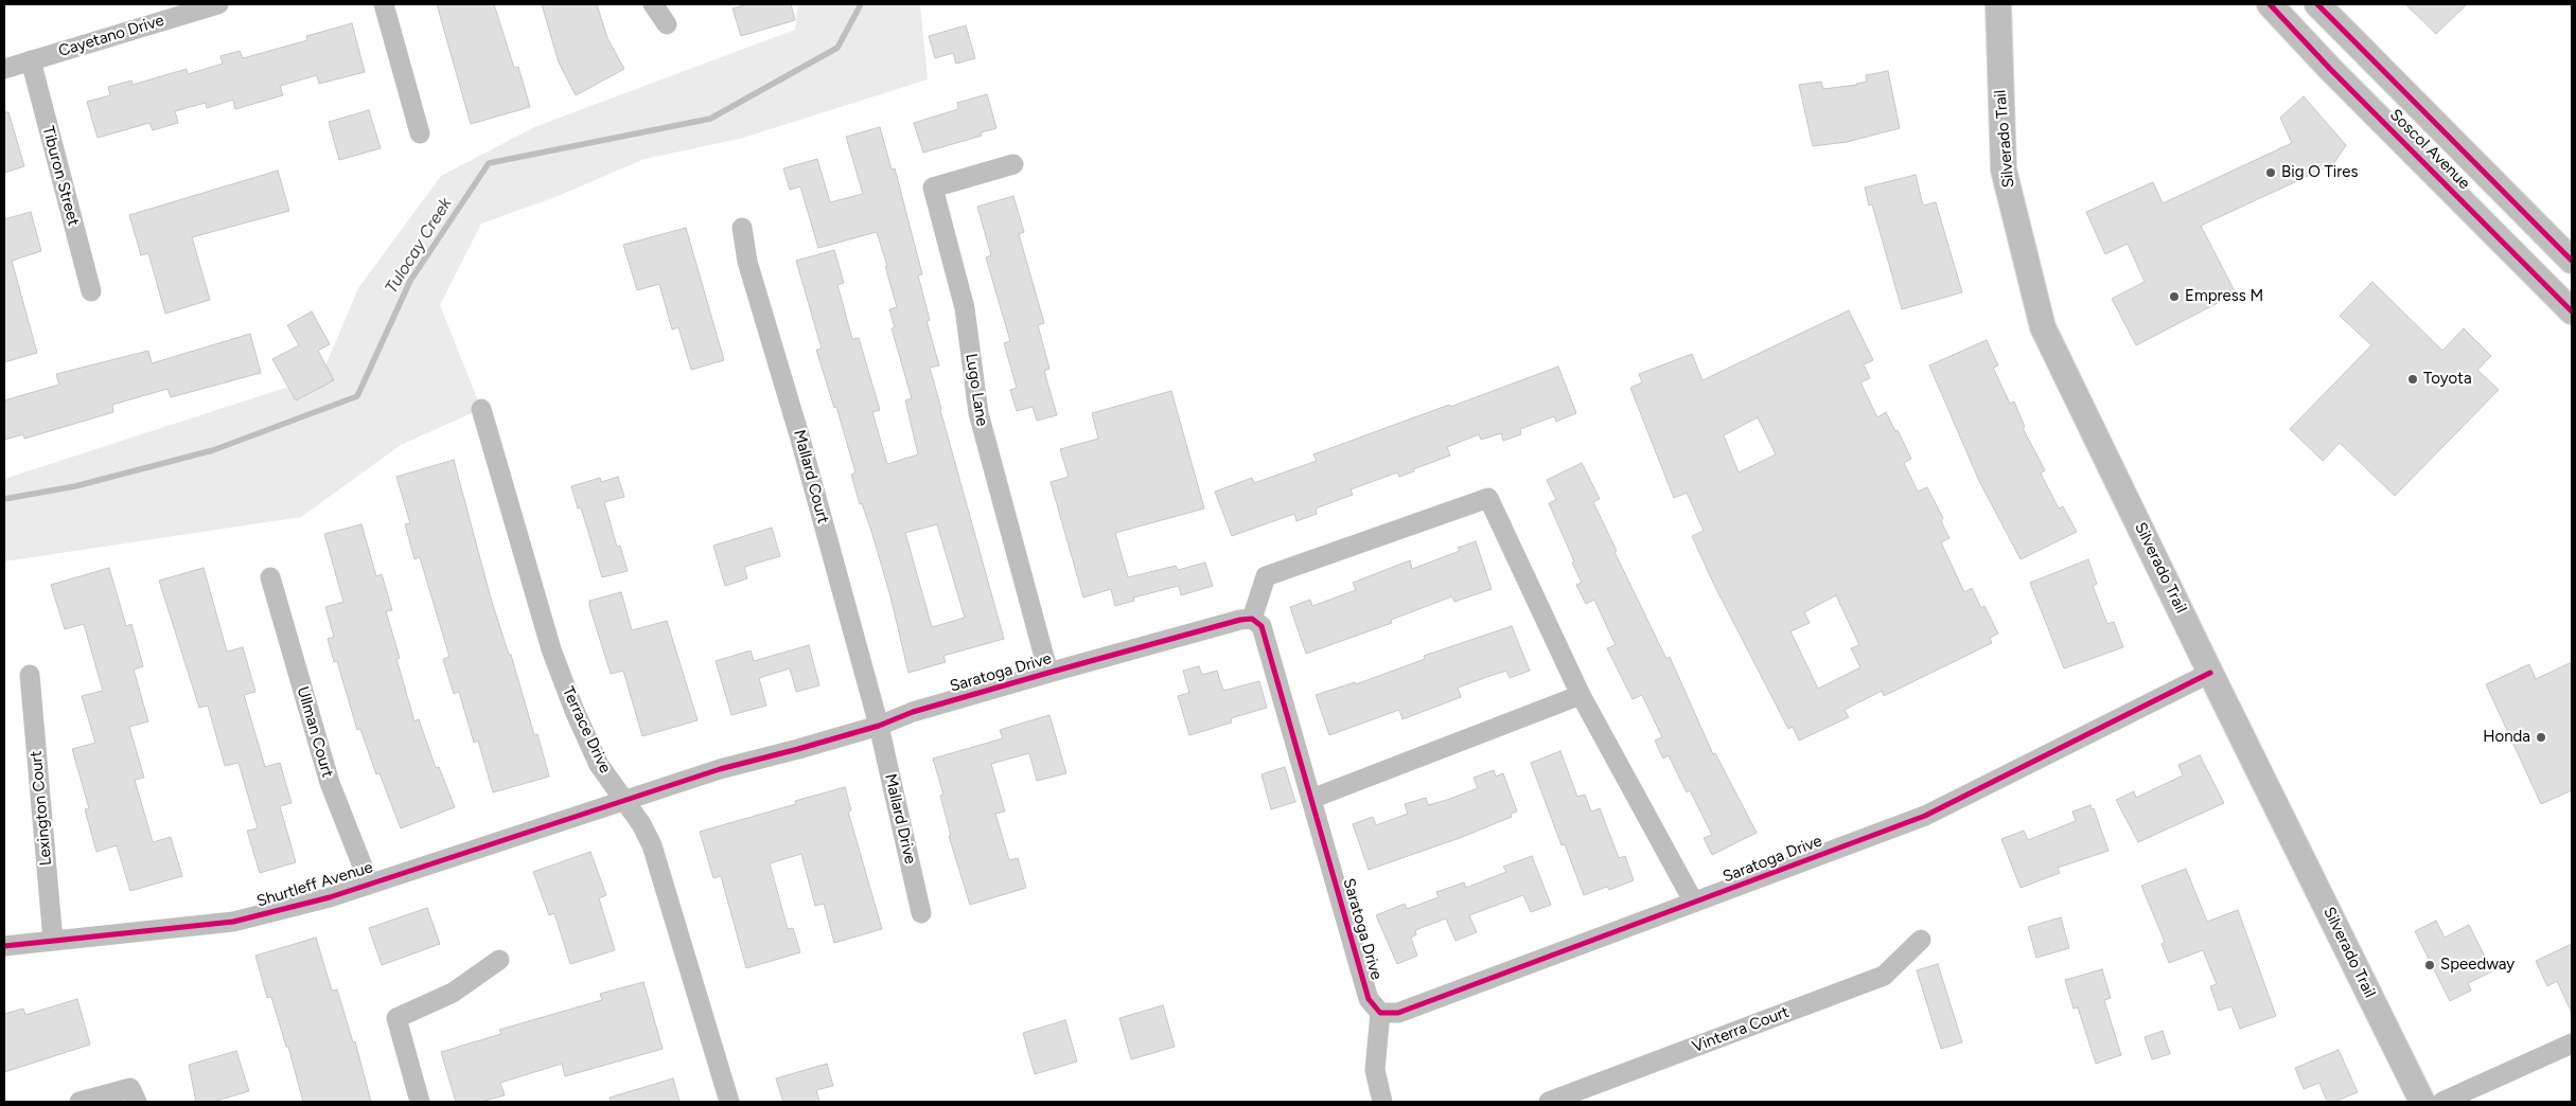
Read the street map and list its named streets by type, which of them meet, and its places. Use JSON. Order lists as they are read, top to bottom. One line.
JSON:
{"streets":{"main road":["Silverado Trail","Soscol Avenue"],"street":["Cayetano Drive","Tiburon Street","Lugo Lane","Mallard Court","Saratoga Drive","Terrace Drive","Ullman Court","Lexington Court","Mallard Drive","Shurtleff Avenue","Vinterra Court"]},"crossings":[["Cayetano Drive","Tiburon Street"],["Silverado Trail","Saratoga Drive"],["Lugo Lane","Saratoga Drive"],["Mallard Court","Saratoga Drive"],["Mallard Court","Mallard Drive"],["Saratoga Drive","Terrace Drive"],["Saratoga Drive","Mallard Drive"],["Saratoga Drive","Shurtleff Avenue"],["Terrace Drive","Shurtleff Avenue"],["Ullman Court","Shurtleff Avenue"],["Lexington Court","Shurtleff Avenue"]],"water":["Tulocay Creek"],"places":["Big O Tires","Empress M","Toyota","Honda","Speedway"]}
